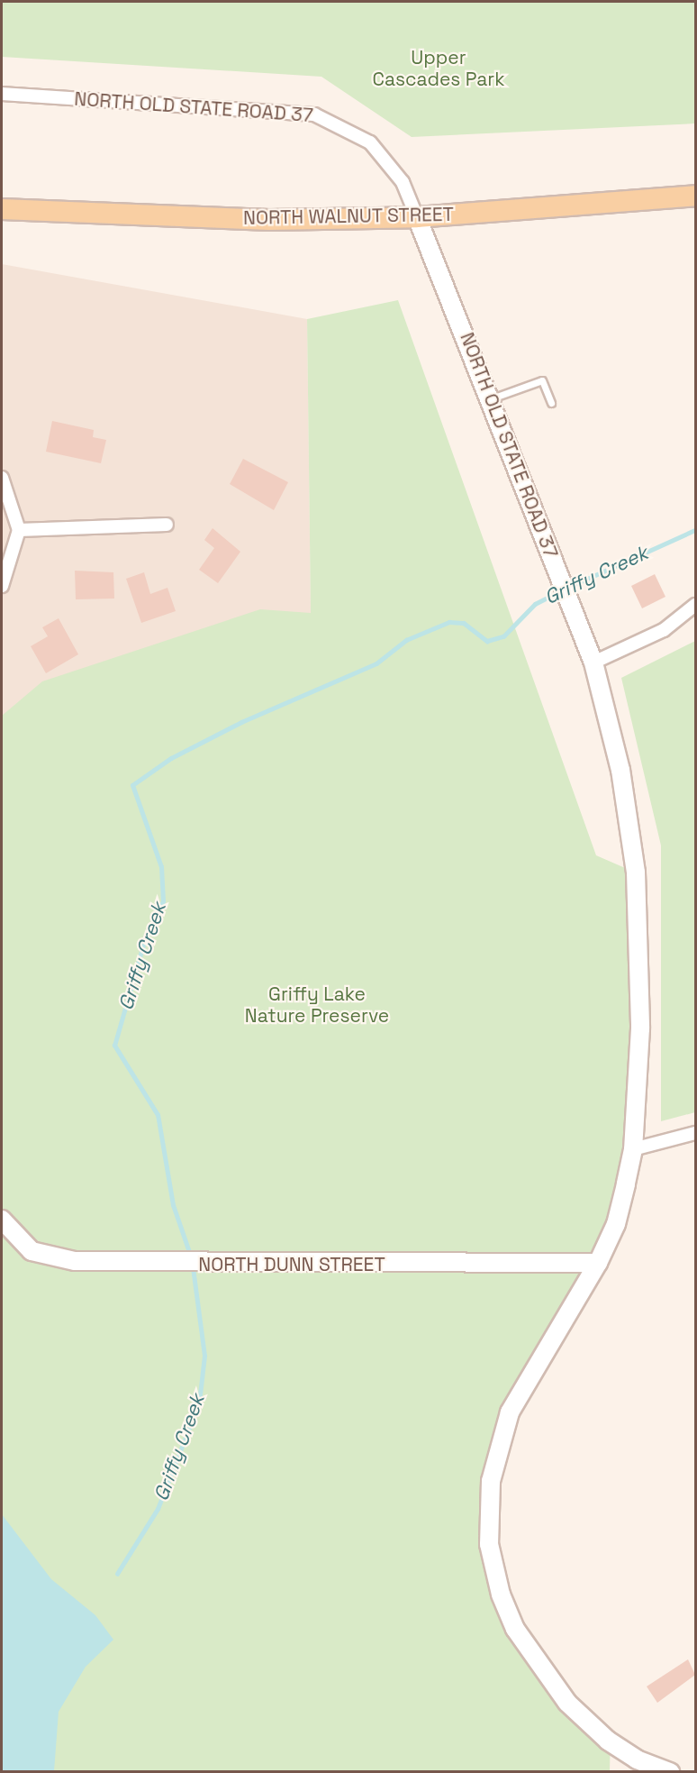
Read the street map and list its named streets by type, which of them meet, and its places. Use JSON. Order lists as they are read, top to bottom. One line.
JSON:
{"streets":{"main road":["NORTH WALNUT STREET"],"street":["NORTH OLD STATE ROAD 37","NORTH DUNN STREET"]},"crossings":[["NORTH OLD STATE ROAD 37","NORTH WALNUT STREET"],["NORTH OLD STATE ROAD 37","NORTH DUNN STREET"]],"water":["Griffy Creek"],"parks":["Upper Cascades Park","Griffy Lake Nature Preserve"]}
